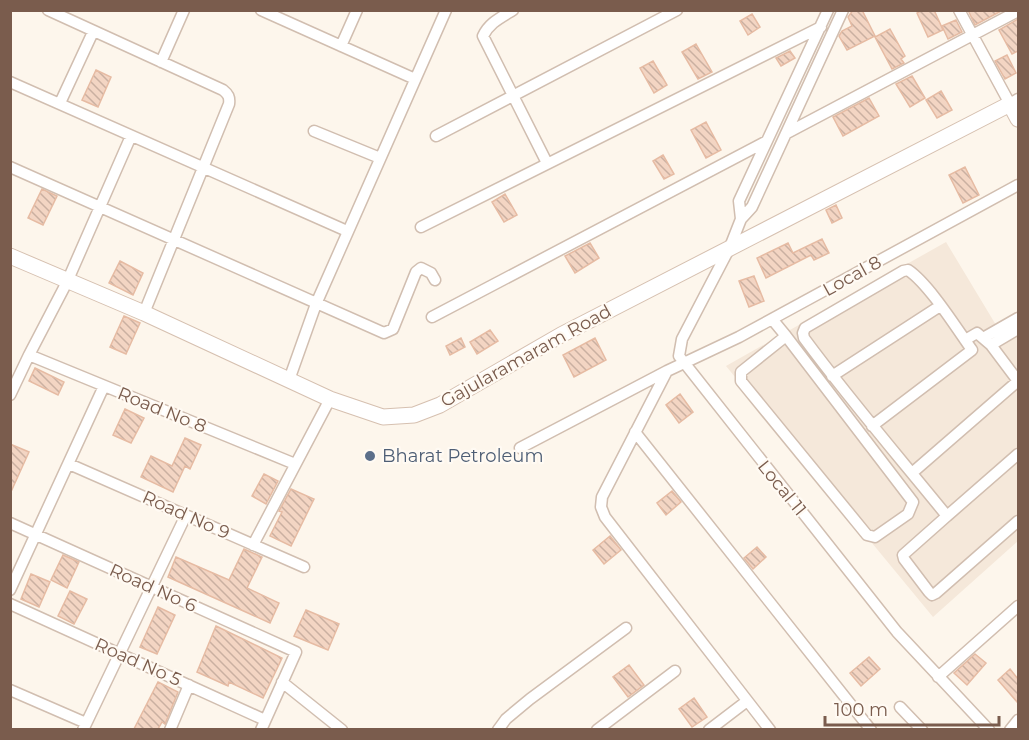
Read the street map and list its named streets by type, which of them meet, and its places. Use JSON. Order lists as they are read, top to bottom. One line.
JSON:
{"streets":{"main road":["Gajularamaram Road"],"street":["Local 8","Road No 8","Local 11","Road No 9","Road No 6","Road No 5"]},"crossings":[["Local 8","Local 11"]],"places":["Bharat Petroleum"],"scale_bar":"100 m"}
